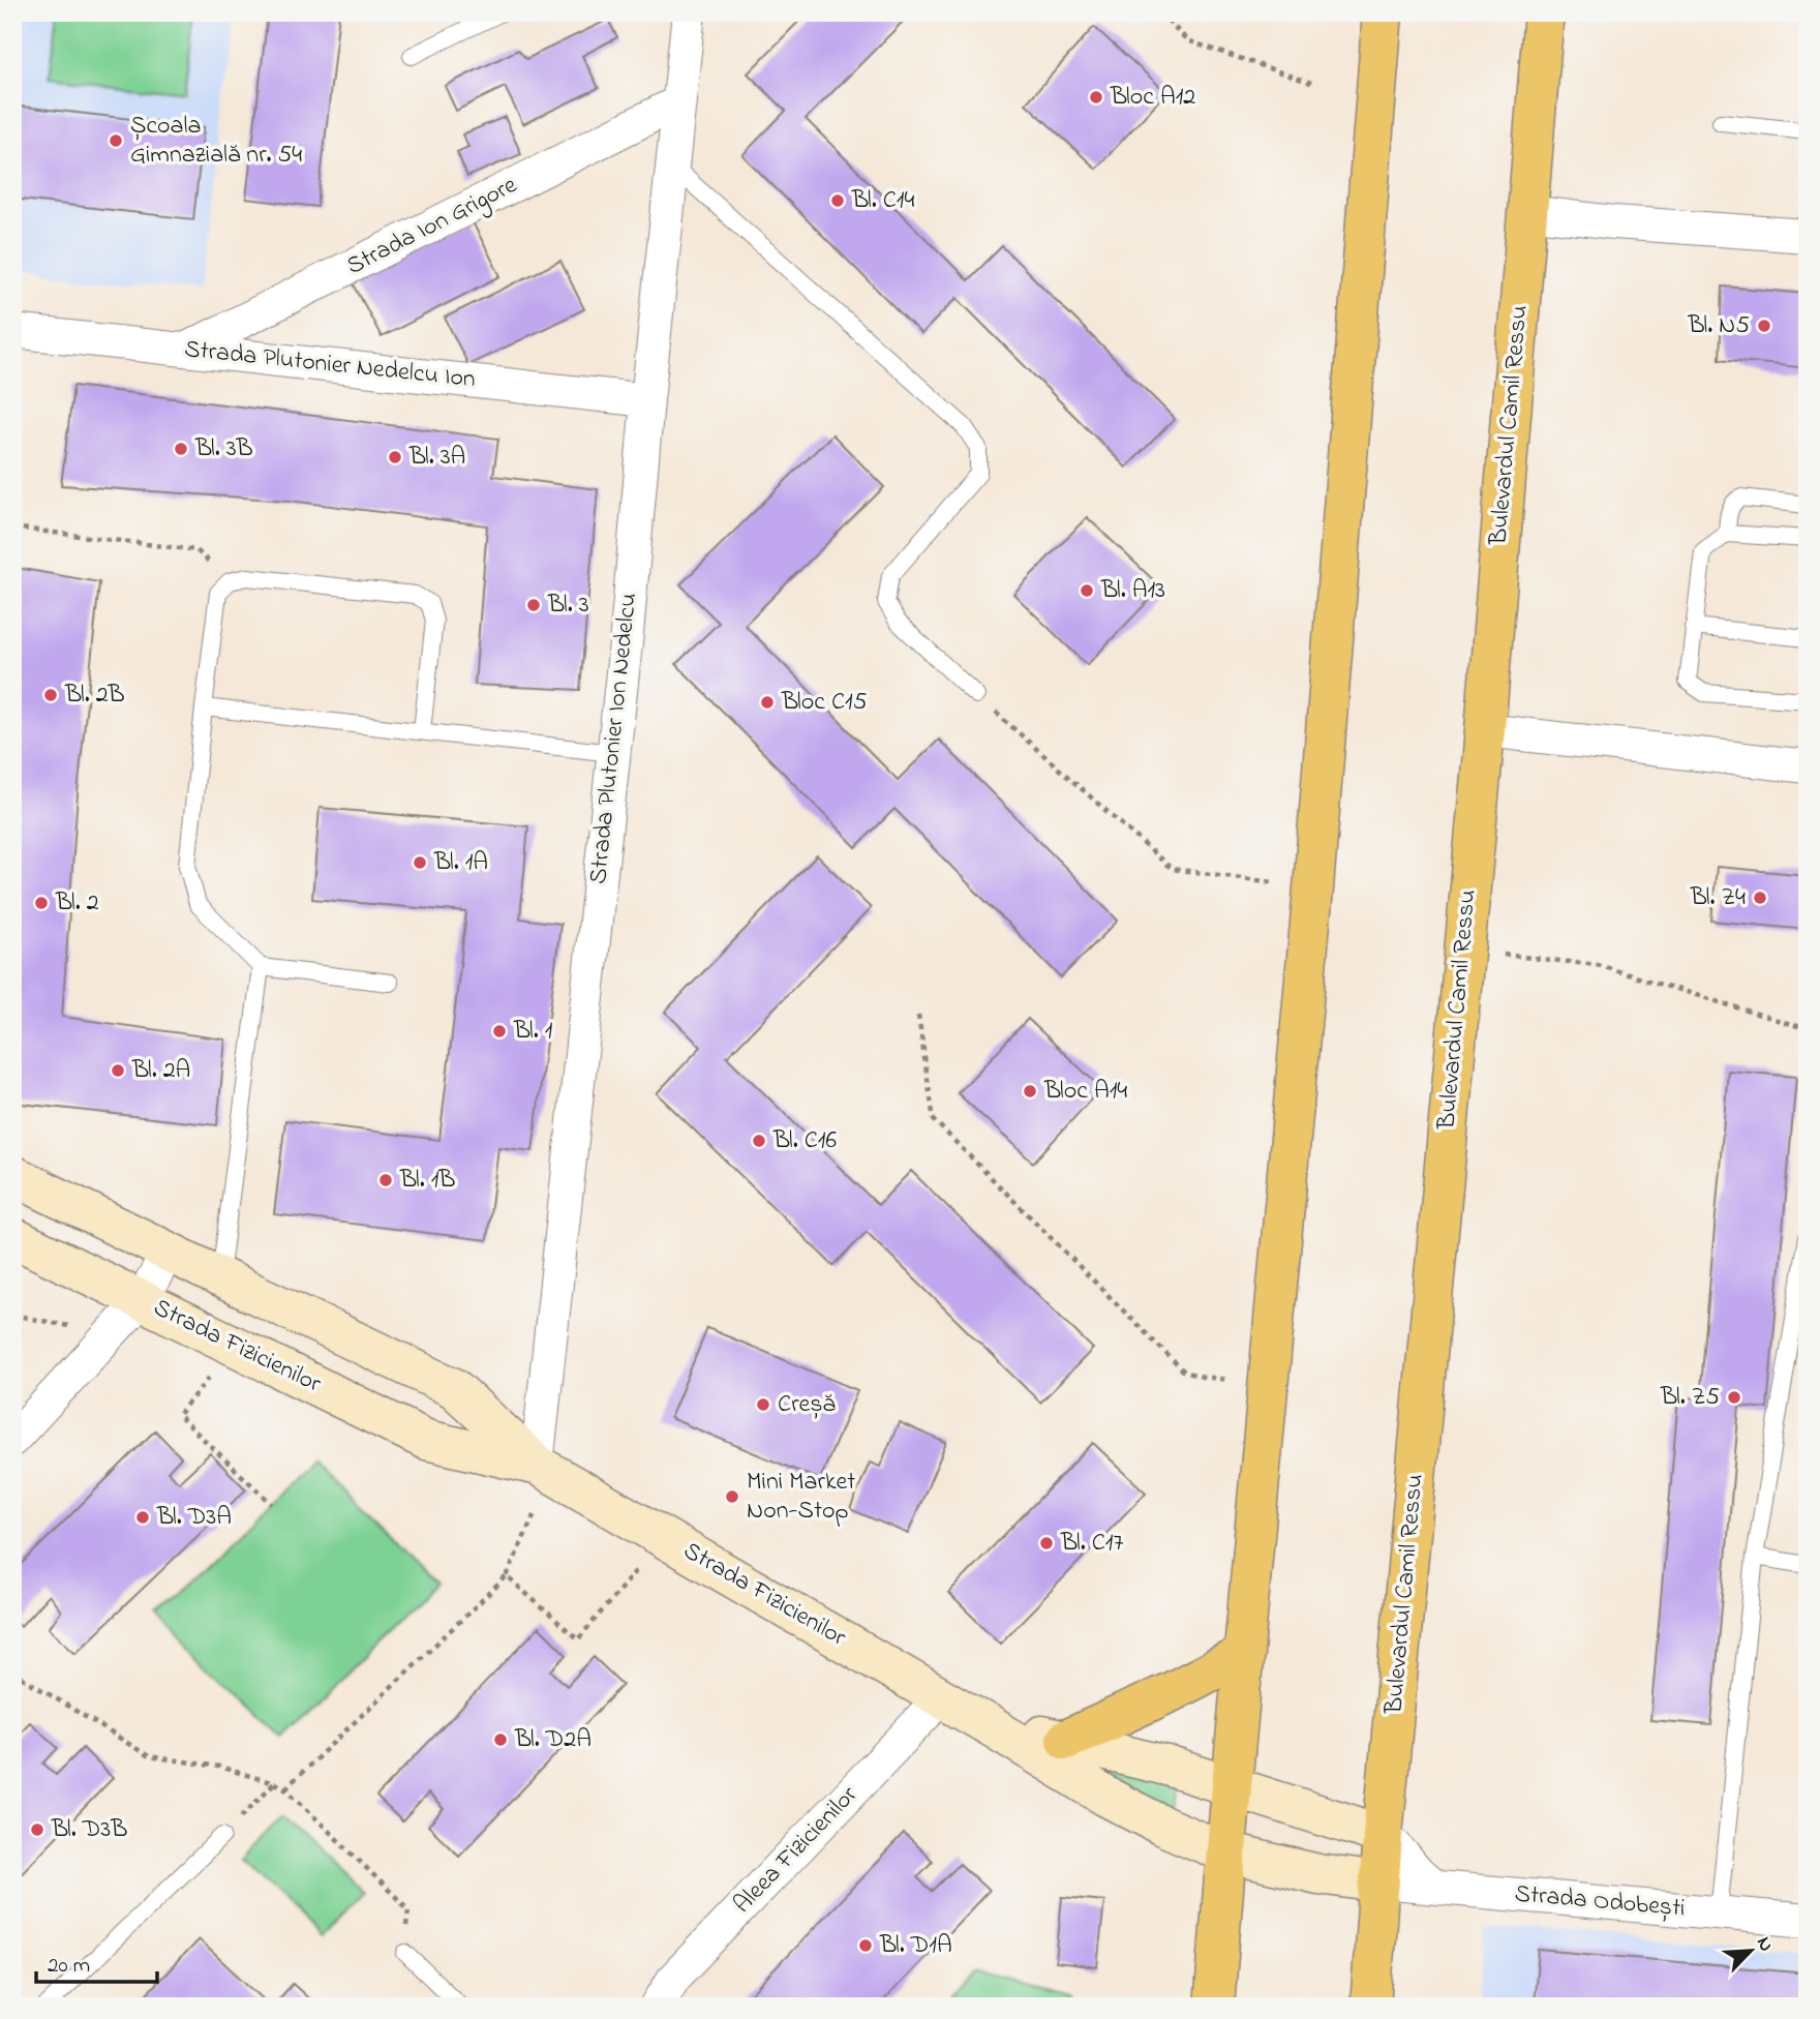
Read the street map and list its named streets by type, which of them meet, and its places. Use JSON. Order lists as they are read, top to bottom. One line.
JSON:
{"streets":{"main road":["Bulevardul Camil Ressu"],"street":["Strada Ion Grigore","Strada Plutonier Nedelcu Ion","Strada Plutonier Ion Nedelcu","Strada Fizicienilor","Aleea Fizicienilor","Strada Odobești"]},"crossings":[["Strada Ion Grigore","Strada Plutonier Nedelcu Ion"],["Strada Ion Grigore","Strada Plutonier Ion Nedelcu"],["Strada Plutonier Nedelcu Ion","Strada Plutonier Ion Nedelcu"],["Bulevardul Camil Ressu","Strada Fizicienilor"],["Bulevardul Camil Ressu","Strada Odobești"],["Strada Plutonier Ion Nedelcu","Strada Fizicienilor"],["Strada Fizicienilor","Aleea Fizicienilor"],["Strada Fizicienilor","Strada Odobești"]],"places":["Bloc A12","Școala Gimnazială nr. 54","Bl. C14","Bl. N5","Bl. 3B","Bl. 3A","Bl. A13","Bl. 3","Bl. 2B","Bloc C15","Bl. 1A","Bl. Z4","Bl. 2","Bl. 1","Bl. 2A","Bloc A14","Bl. C16","Bl. 1B","Bl. Z5","Creșă","Mini Market Non-Stop","Bl. D3A","Bl. C17","Bl. D2A","Bl. D3B","Bl. D1A"],"scale_bar":"20 m","north":"top right"}
